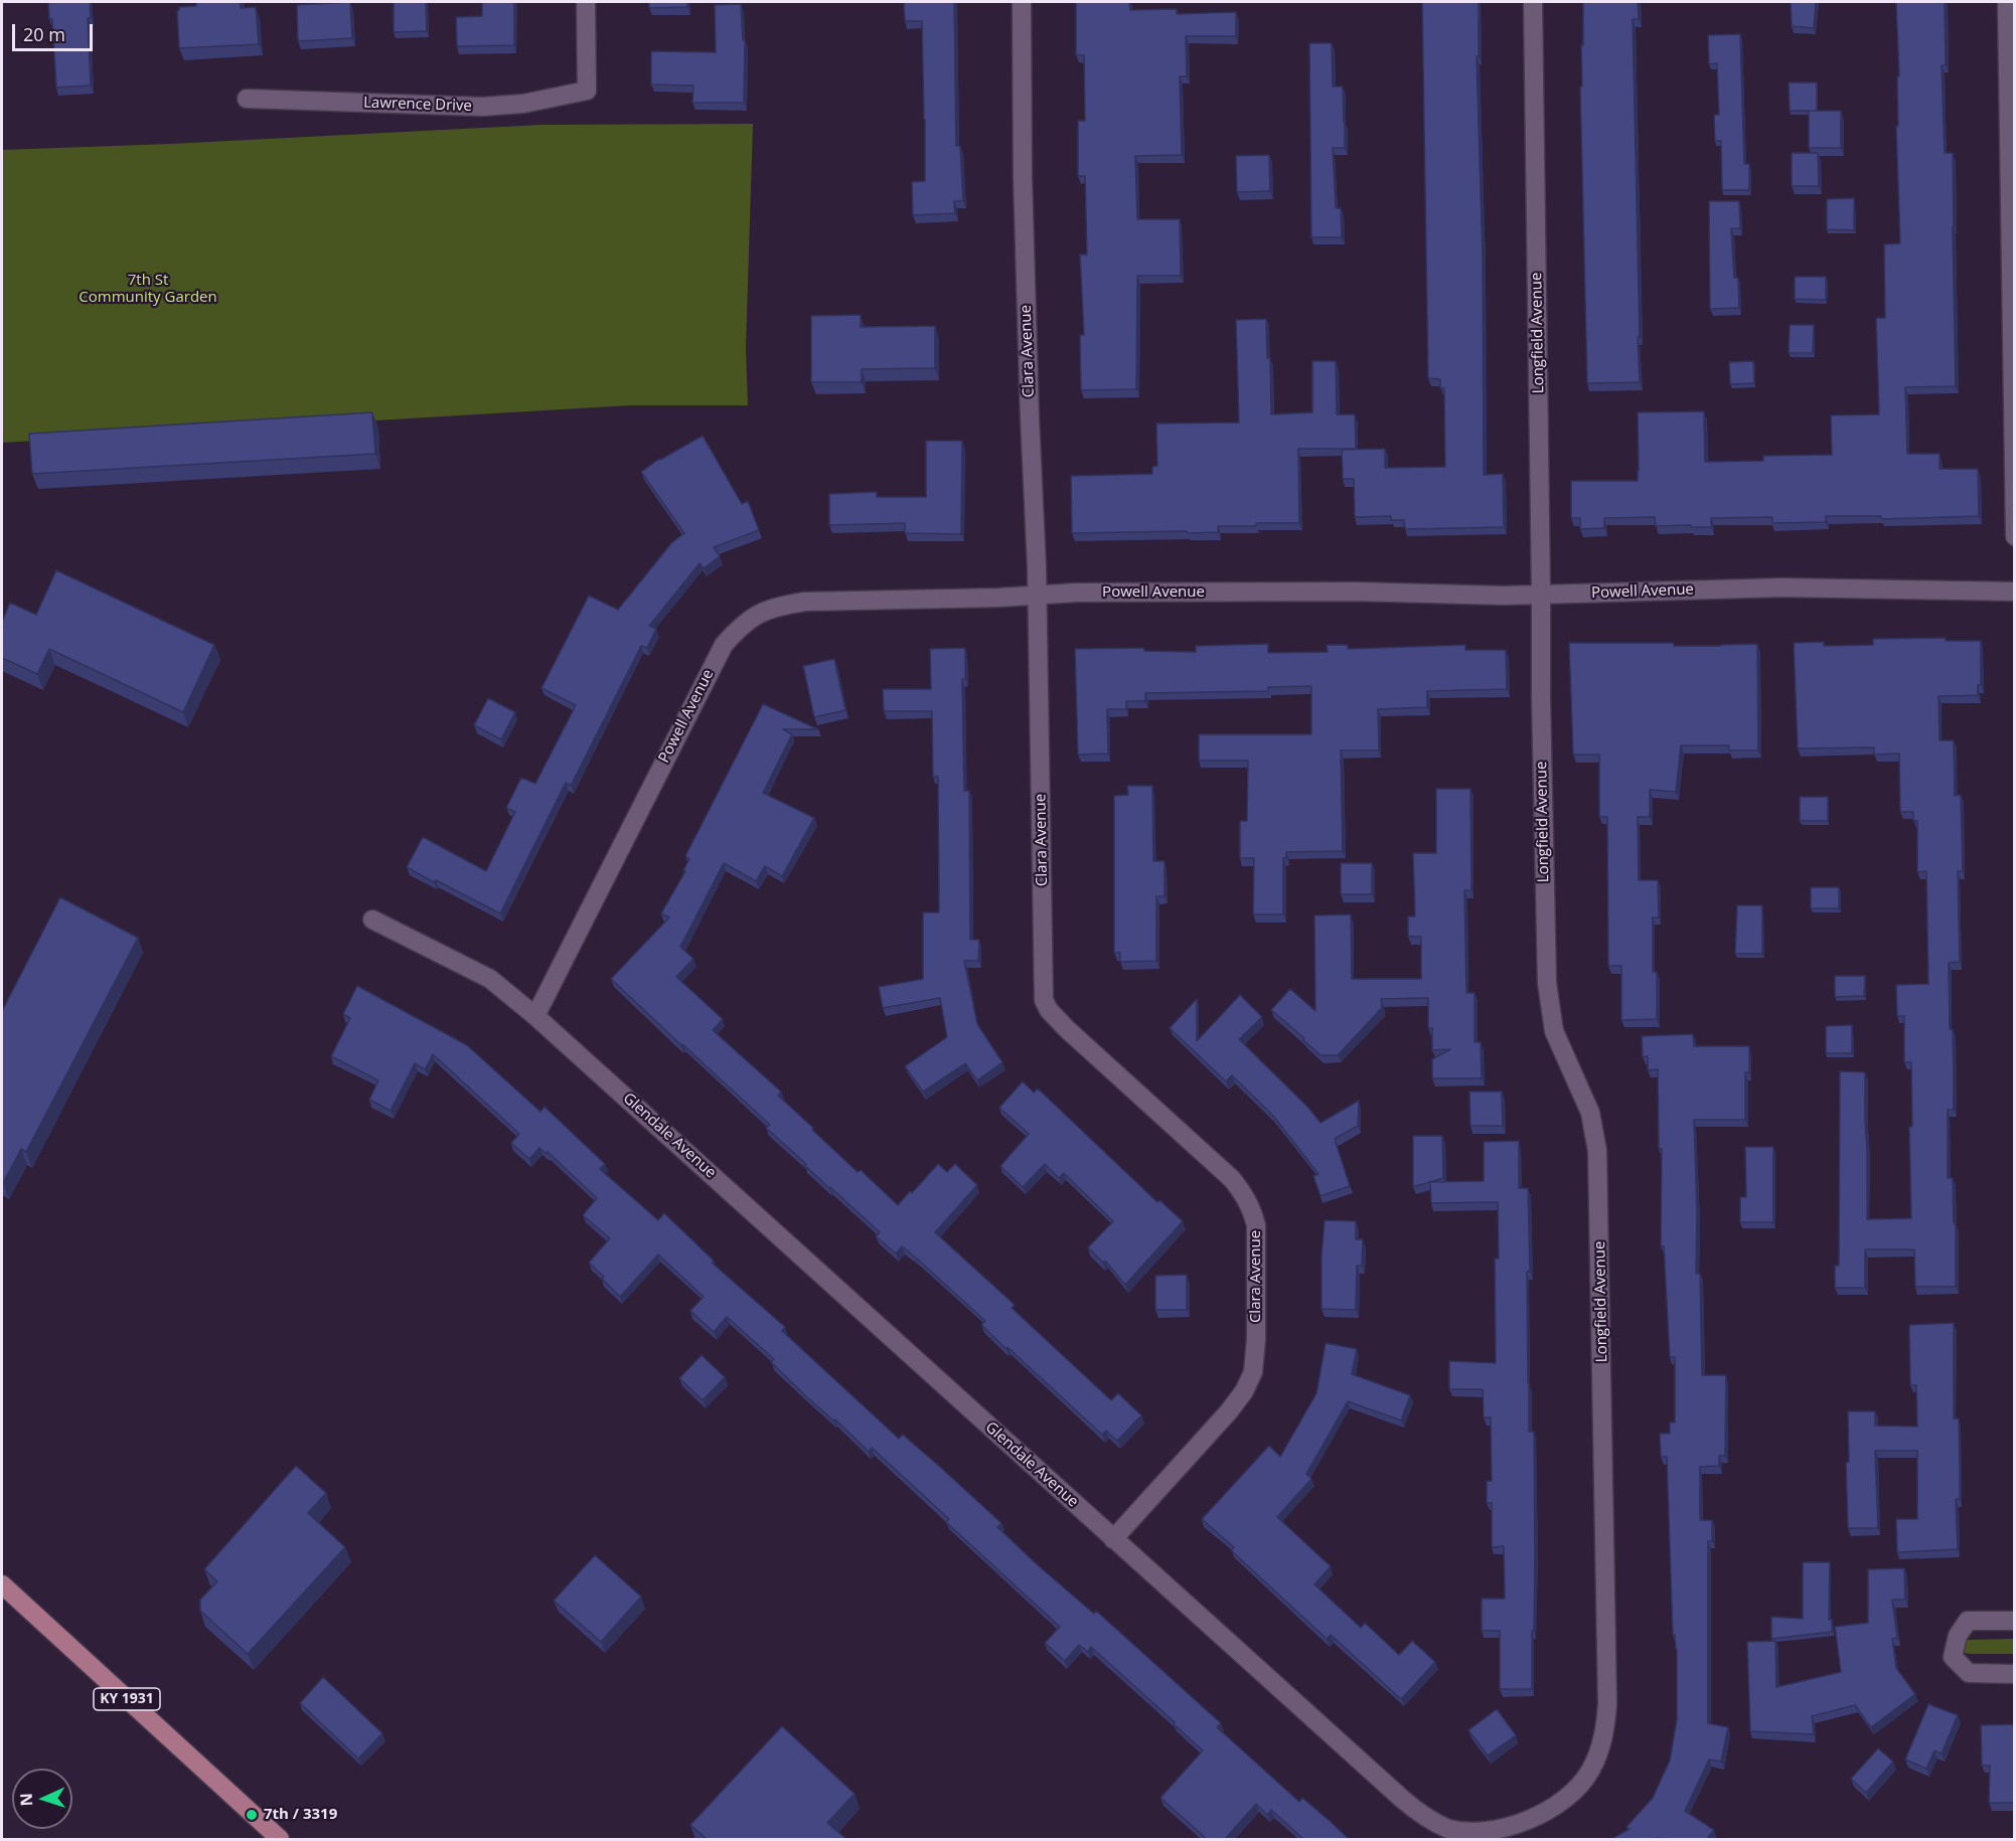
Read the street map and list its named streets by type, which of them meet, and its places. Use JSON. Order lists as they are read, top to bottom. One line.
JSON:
{"streets":{"main road":["KY 1931"],"street":["Lawrence Drive","Longfield Avenue","Clara Avenue","Powell Avenue","Glendale Avenue"]},"crossings":[["Longfield Avenue","Powell Avenue"],["Longfield Avenue","Glendale Avenue"],["Clara Avenue","Powell Avenue"],["Clara Avenue","Glendale Avenue"],["Powell Avenue","Glendale Avenue"]],"parks":["7th St Community Garden"],"places":["7th / 3319"],"scale_bar":"20 m","north":"left"}
